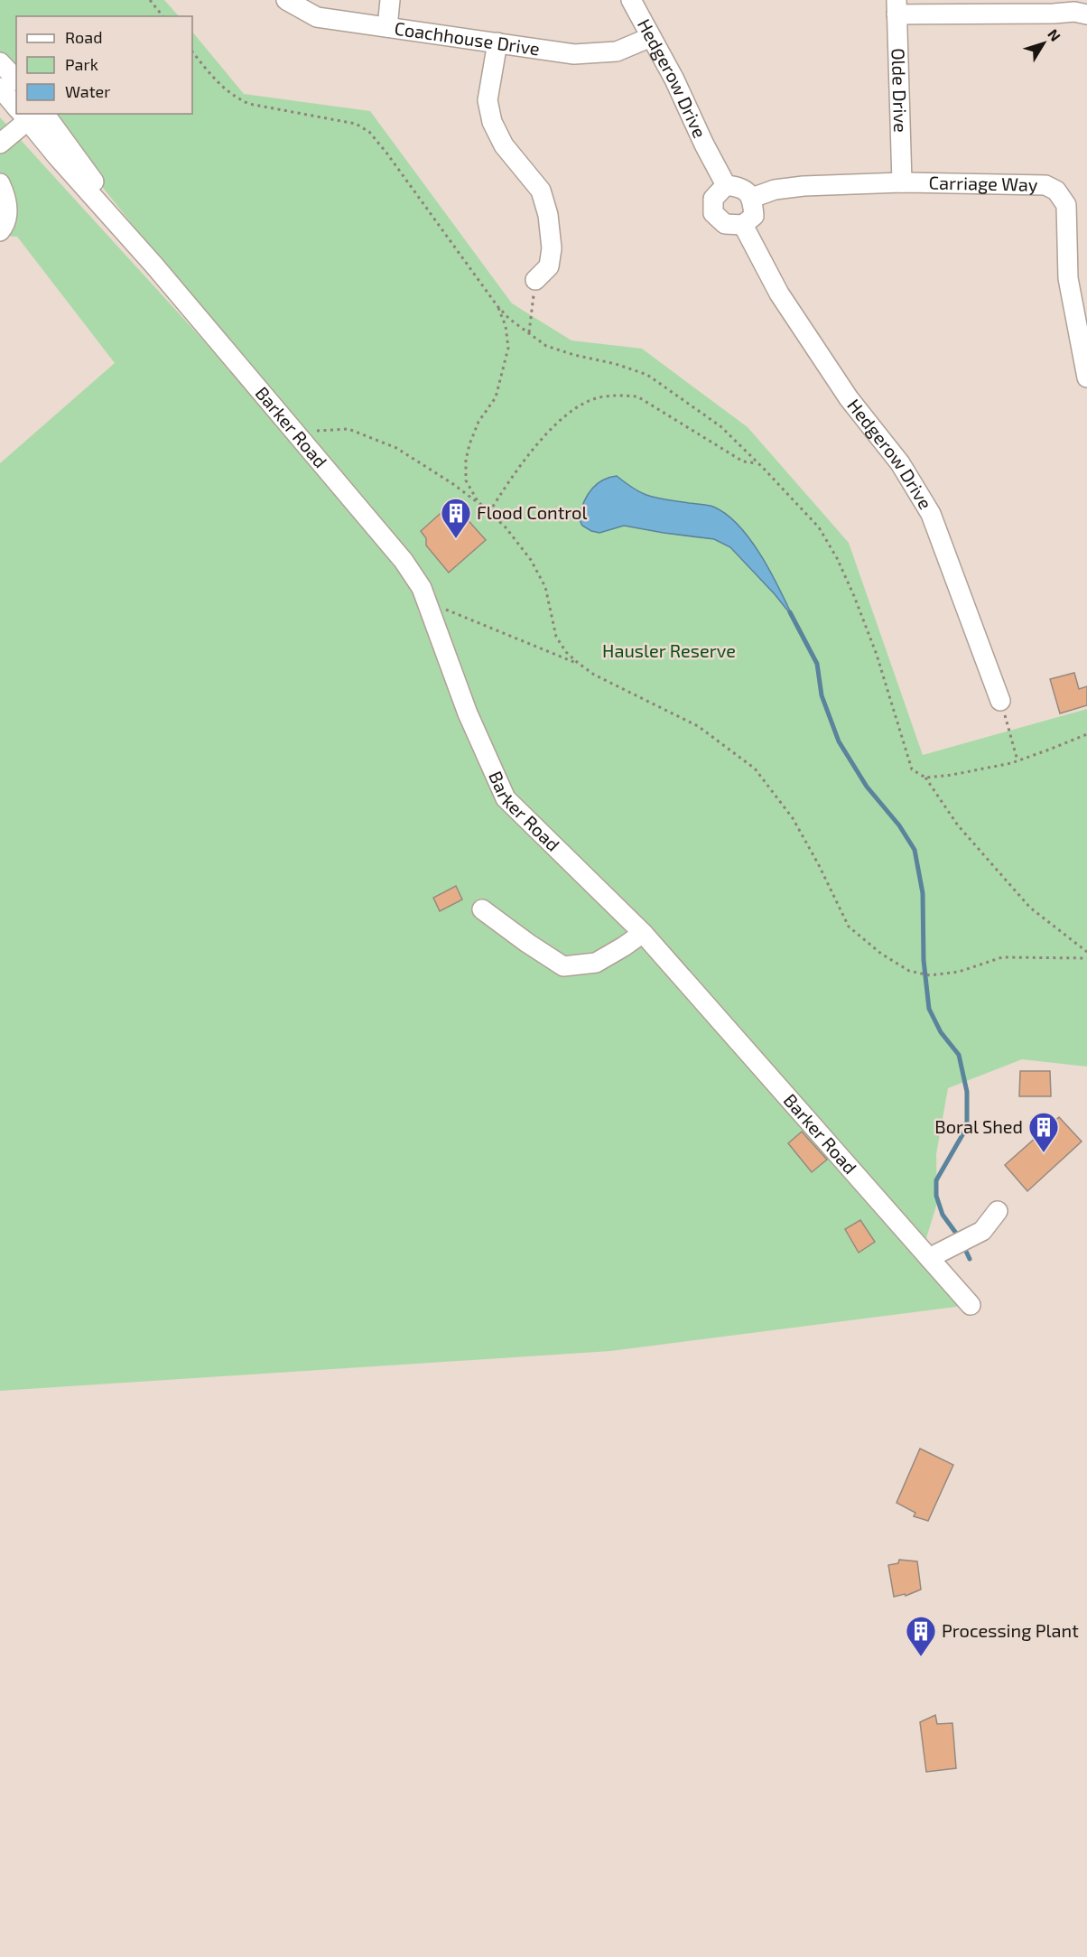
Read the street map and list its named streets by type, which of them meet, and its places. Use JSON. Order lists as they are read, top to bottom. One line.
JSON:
{"streets":{"street":["Coachhouse Drive","Hedgerow Drive","Olde Drive","Carriage Way","Barker Road"]},"crossings":[["Coachhouse Drive","Hedgerow Drive"],["Hedgerow Drive","Carriage Way"],["Olde Drive","Carriage Way"]],"parks":["Hausler Reserve"],"places":{"building":["Flood Control","Boral Shed","Processing Plant"]},"legend":["Road","Park","Water"],"north":"top right"}
